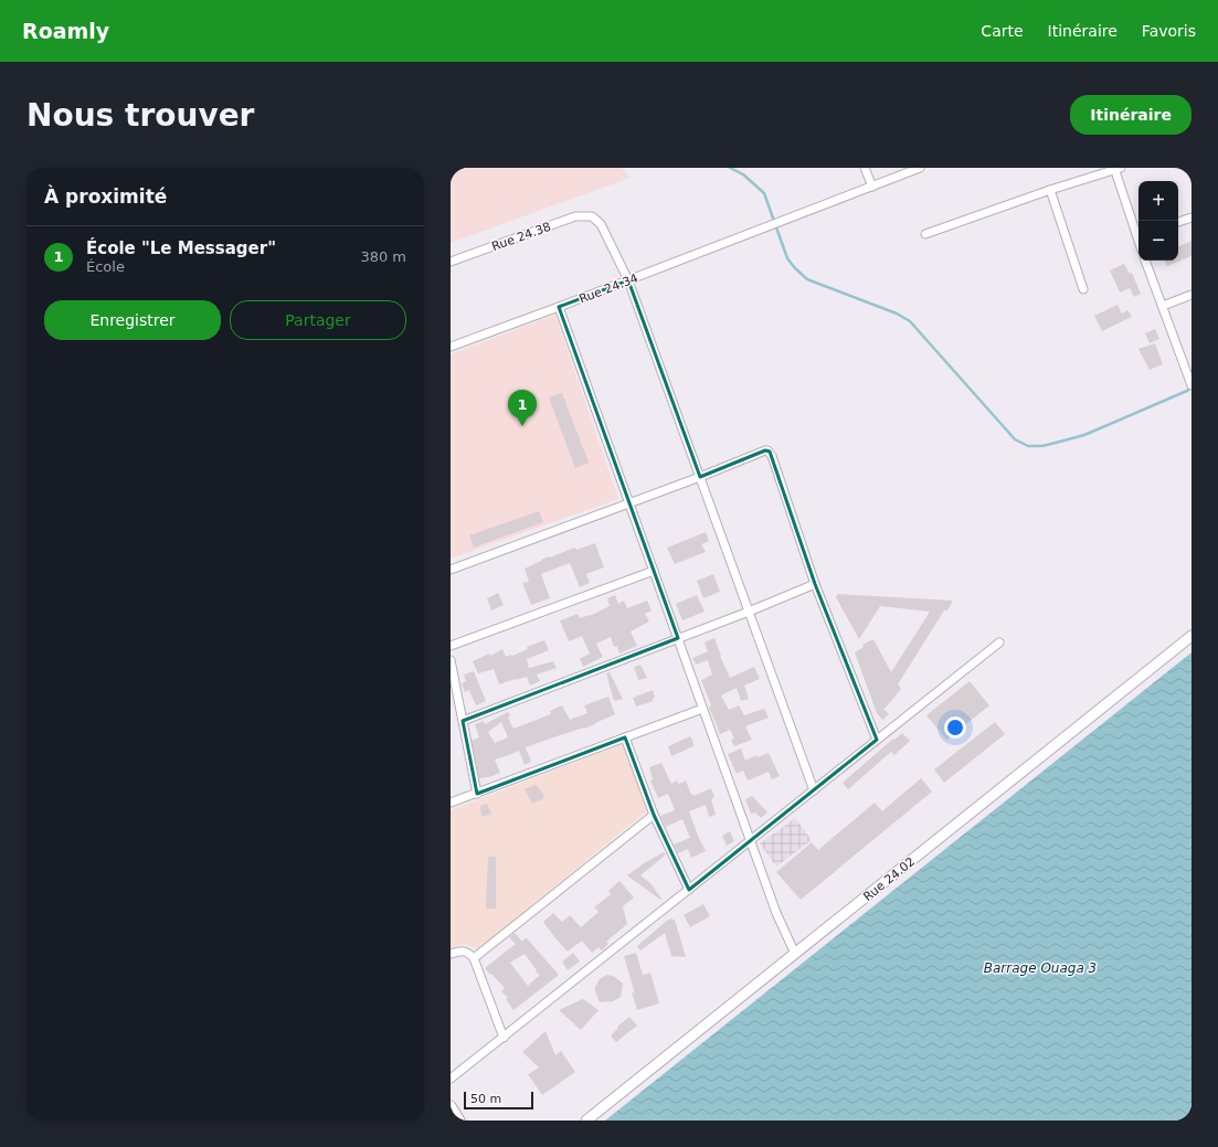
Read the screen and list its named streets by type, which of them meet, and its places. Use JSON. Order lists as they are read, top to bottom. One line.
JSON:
{"streets":{"street":["Rue 24.38","Rue 24.34","Rue 24.02"]},"crossings":[["Rue 24.38","Rue 24.34"]],"water":["Barrage Ouaga 3"],"scale_bar":"50 m","page":{"header":"Roamly","nav":["Carte","Itinéraire","Favoris"],"buttons":["Itinéraire",["Enregistrer","Partager"]],"title":"Nous trouver","heading":"À proximité","map_buttons":["+","−"],"list":[{"mark":"1","name":"École \"Le Messager\"","note":"École","value":"380 m"}],"pins":"1","scale":"50 m"}}
